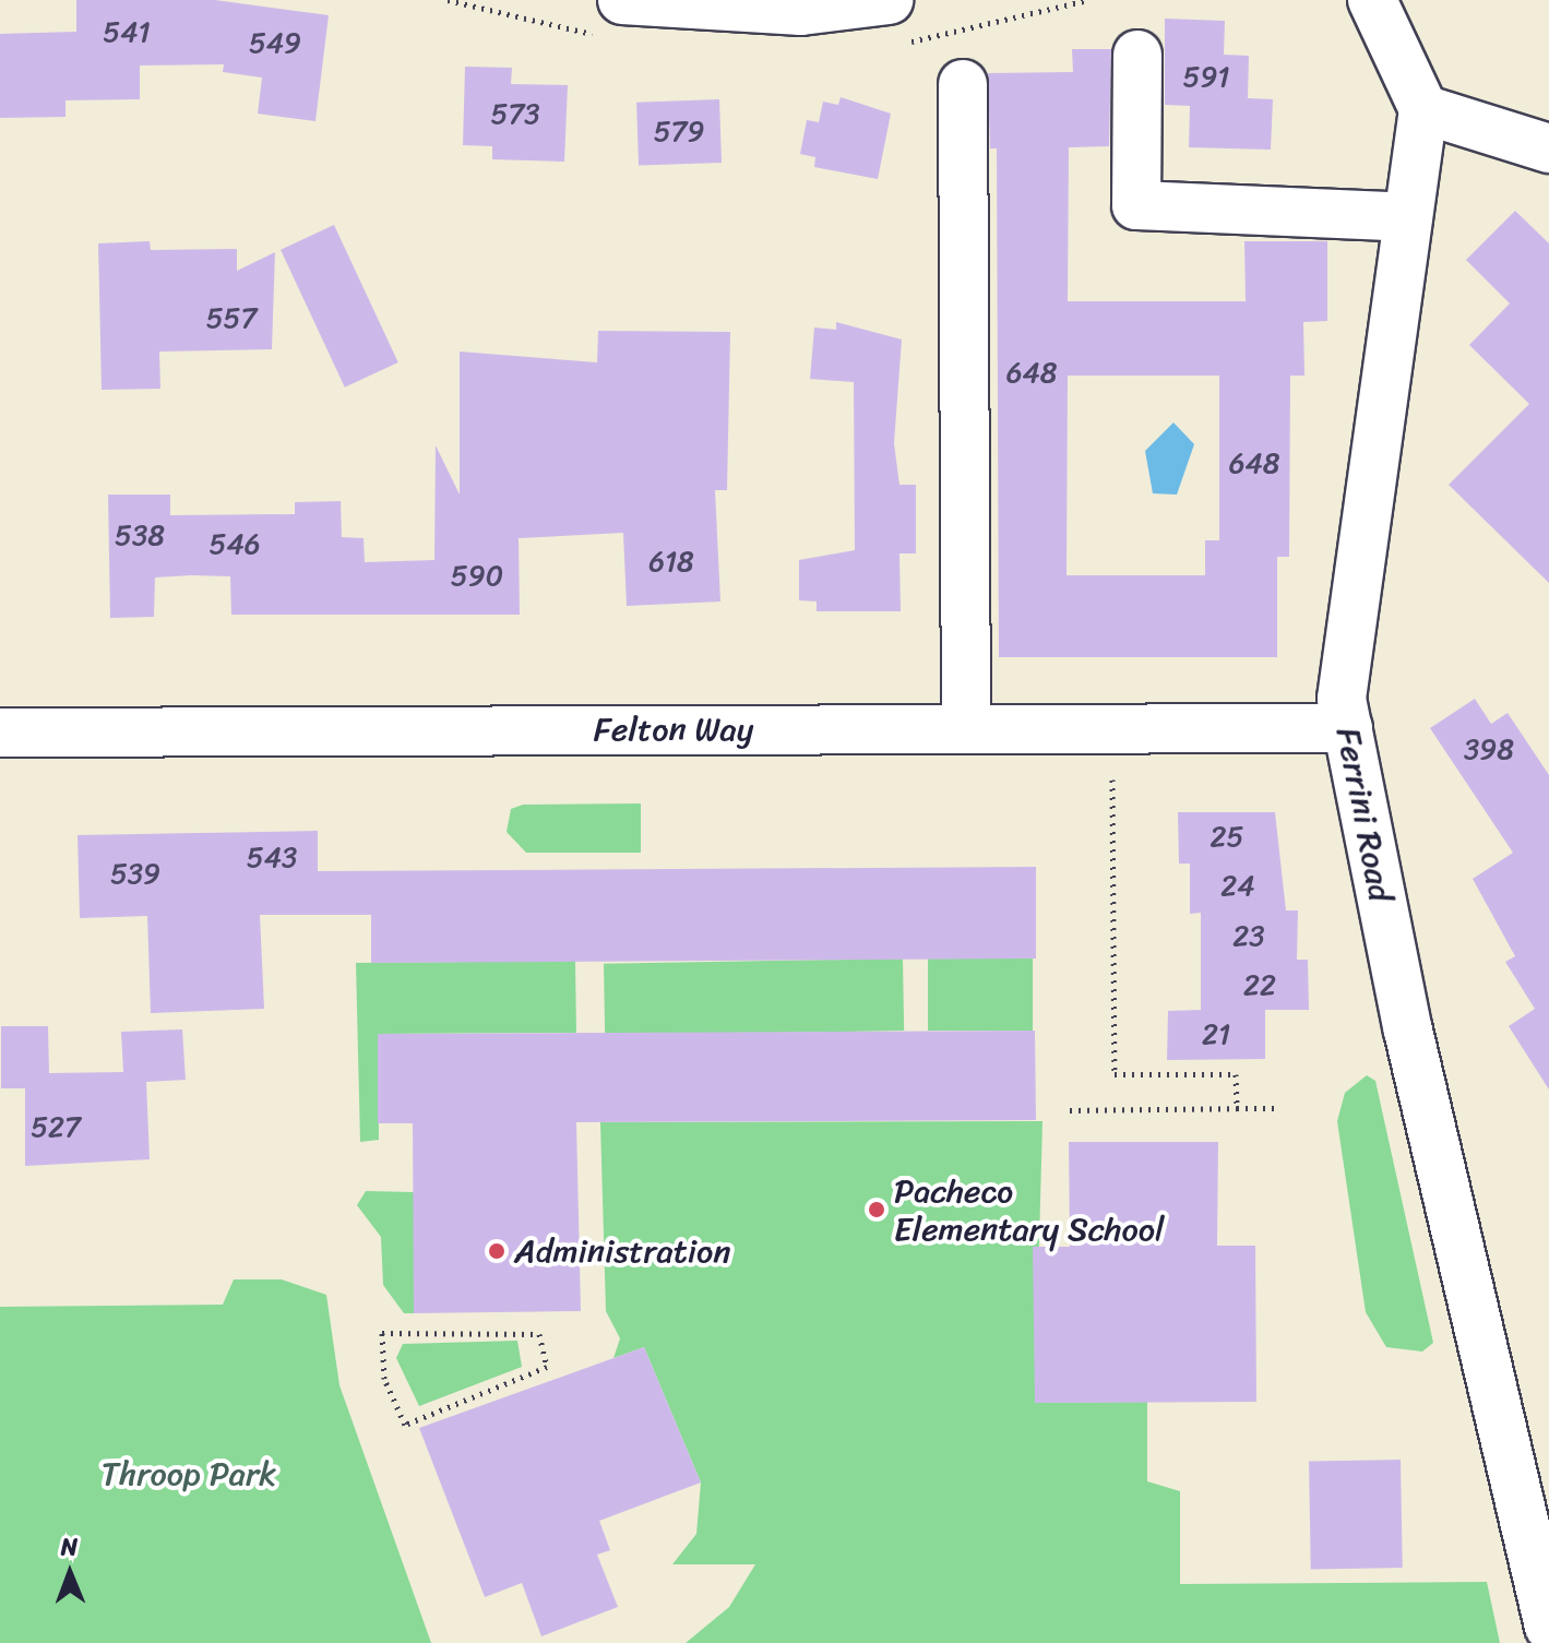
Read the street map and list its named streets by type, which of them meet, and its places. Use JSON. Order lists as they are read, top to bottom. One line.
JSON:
{"streets":{"street":["Felton Way","Ferrini Road"]},"crossings":[["Felton Way","Ferrini Road"]],"parks":["Throop Park"],"places":["Pacheco Elementary School","Administration"],"house_numbers":["541","549","591","573","579","557","648","648","538","546","618","590","398","25","543","539","24","23","22","21","527"],"north":"top"}
